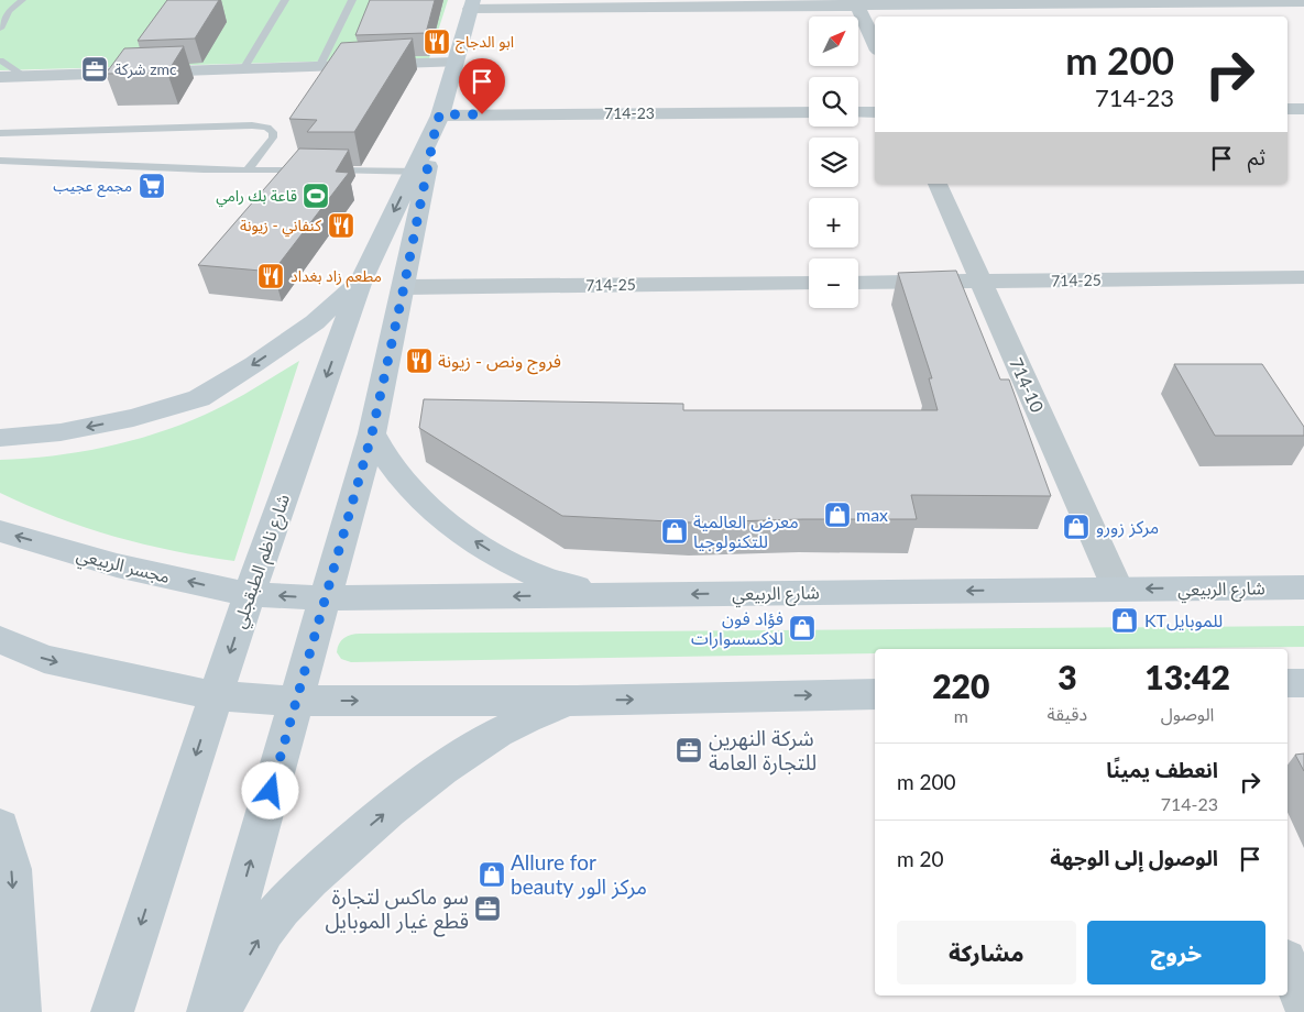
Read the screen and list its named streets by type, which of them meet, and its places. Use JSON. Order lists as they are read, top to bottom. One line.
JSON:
{"streets":{"main road":["شارع ناظم الطبقجلي","مجسر الربيعي","شارع الربيعي"],"street":["714-23","714-25","714-10"]},"crossings":[["714-23","شارع ناظم الطبقجلي"],["714-25","714-10"],["714-25","شارع ناظم الطبقجلي"],["714-10","شارع الربيعي"],["شارع ناظم الطبقجلي","مجسر الربيعي"],["شارع ناظم الطبقجلي","شارع الربيعي"],["مجسر الربيعي","شارع الربيعي"]],"places":{"restaurant":["ابو الدجاج","كنفاني - زيونة","مطعم زاد بغداد","فروج ونص - زيونة"],"office":["شركة zmc","شركة النهرين للتجارة العامة","سو ماكس لتجارة قطع غيار الموبايل"],"supermarket":["مجمع عجيب"],"sports":["قاعة بك رامي"],"shop":["max","مركز زورو","معرض العالمية للتكنولوجيا","KTللموبايل","فؤاد فون للاكسسوارات","Allure for beauty مركز الور"]},"north":"top right","page":{"map_buttons":["+","−"],"turn":["200 m","714-23"],"then":"ثم","eta":["13:42","الوصول","3","دقيقة","220","m"],"list":[{"name":"انعطف يمينًا","note":"714-23","value":"200 m"},{"name":"الوصول إلى الوجهة","value":"20 m"}],"buttons":["خروج","مشاركة"]}}
